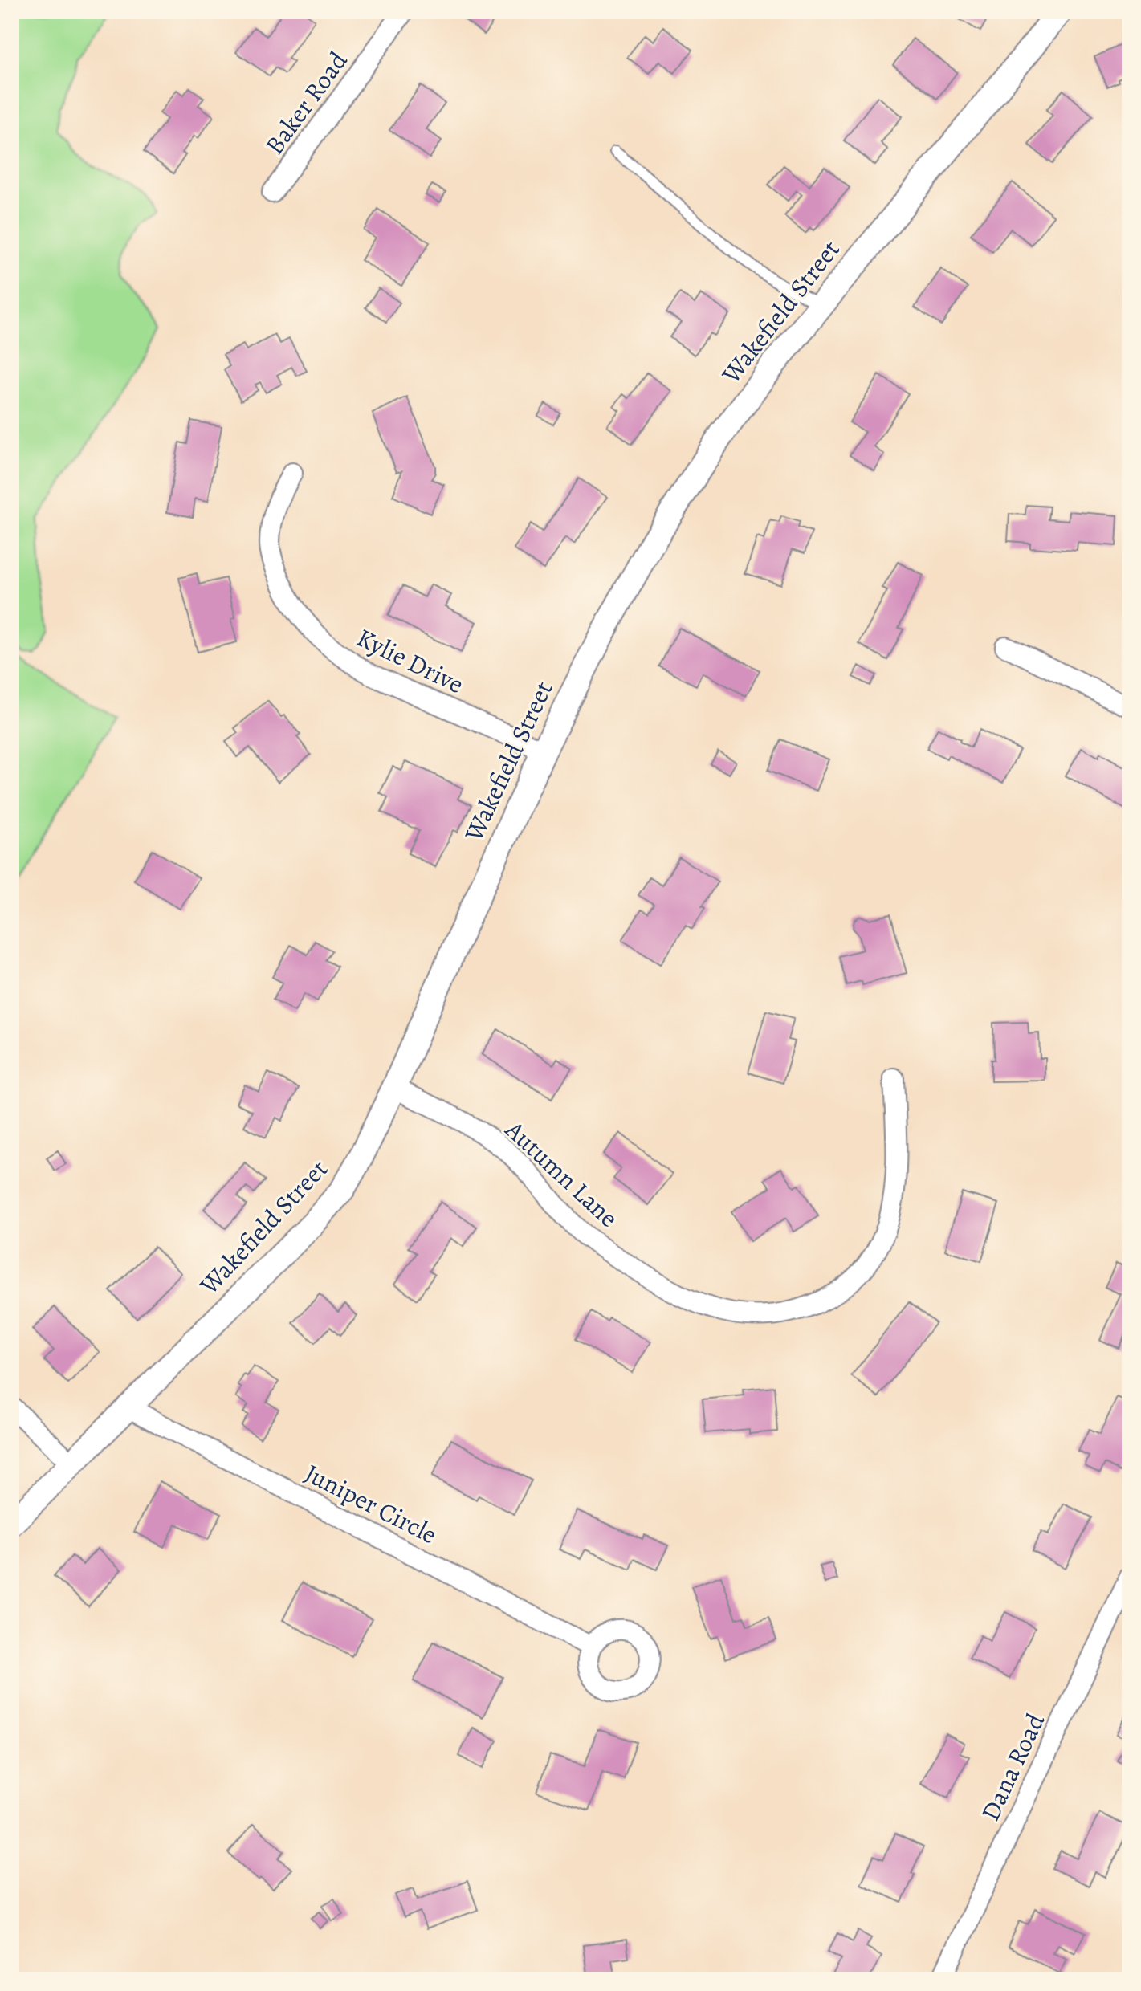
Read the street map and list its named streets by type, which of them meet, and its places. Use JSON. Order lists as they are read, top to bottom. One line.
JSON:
{"streets":{"street":["Baker Road","Wakefield Street","Kylie Drive","Autumn Lane","Juniper Circle","Dana Road"]},"crossings":[["Wakefield Street","Kylie Drive"],["Wakefield Street","Autumn Lane"],["Wakefield Street","Juniper Circle"]]}
